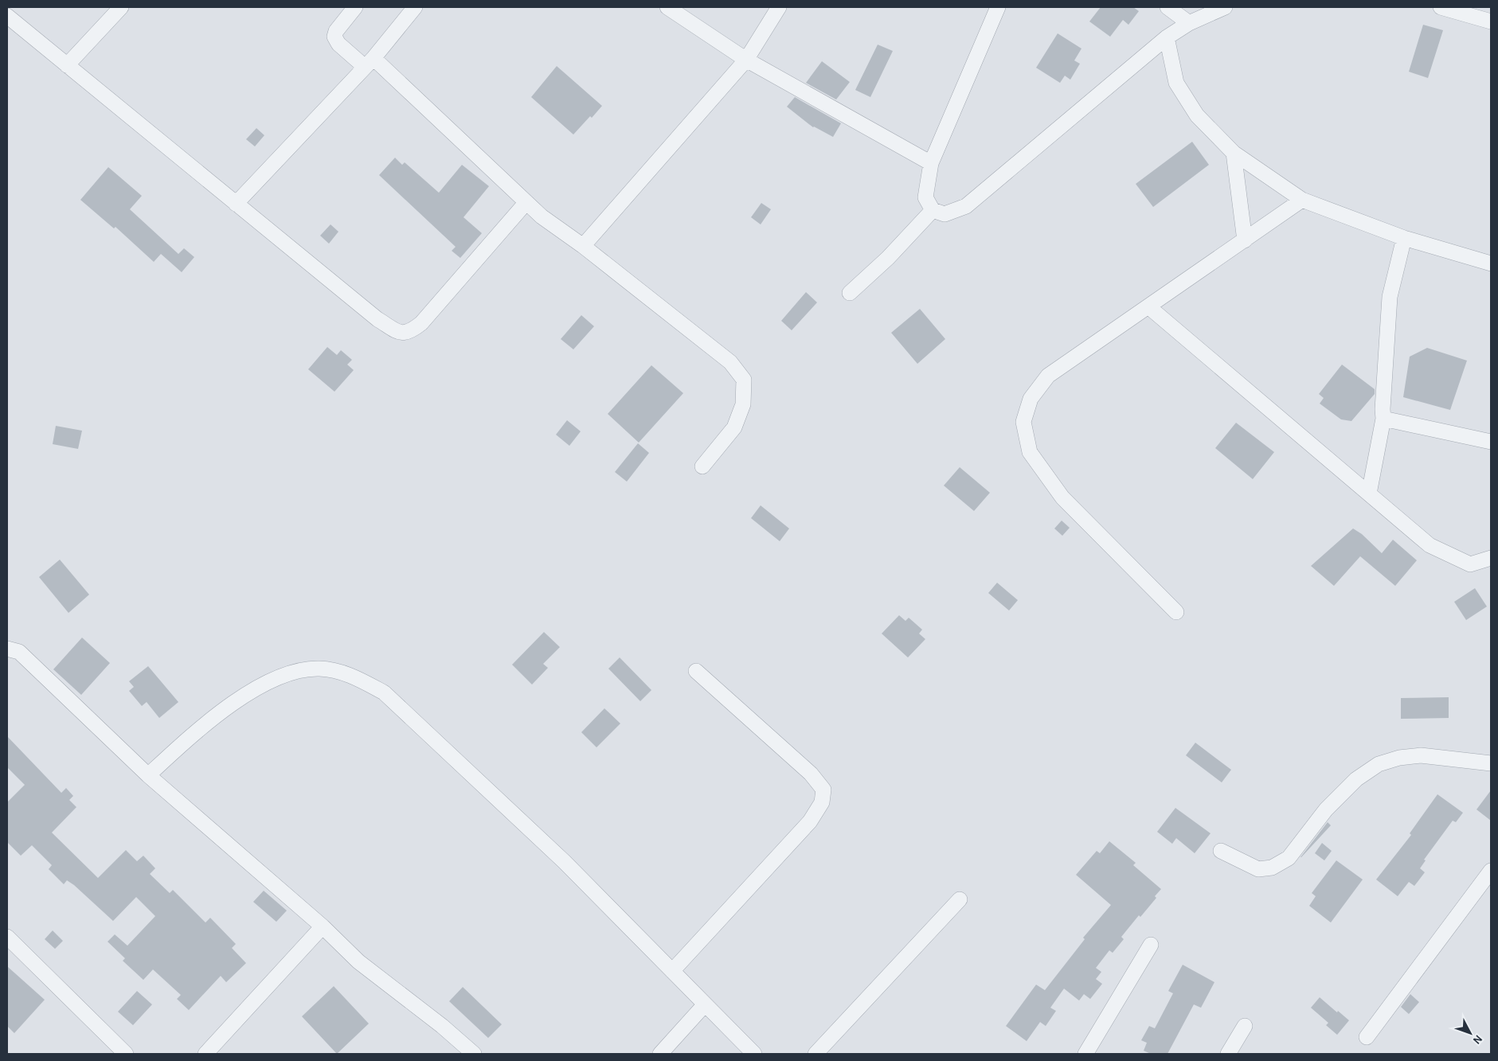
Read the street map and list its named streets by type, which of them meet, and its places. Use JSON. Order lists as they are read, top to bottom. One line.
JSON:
{"north":"bottom right"}
